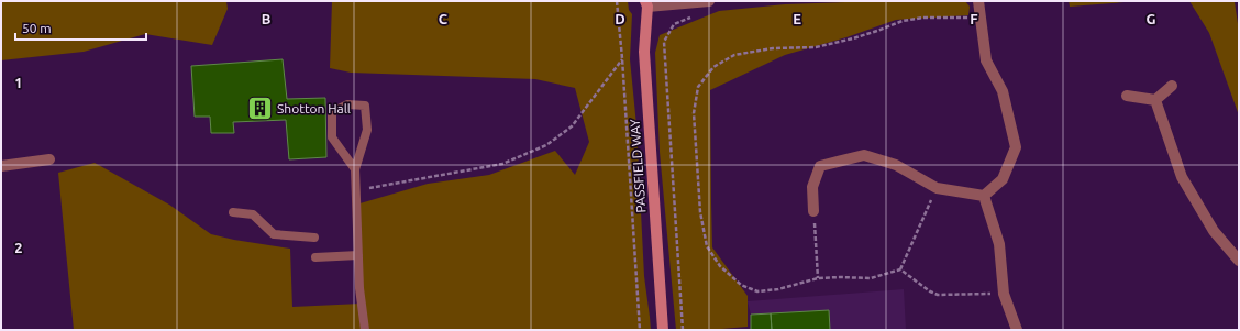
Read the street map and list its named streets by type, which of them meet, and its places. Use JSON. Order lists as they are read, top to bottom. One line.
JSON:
{"streets":{"street":["PASSFIELD WAY"]},"places":{"building":["Shotton Hall"]},"scale_bar":"50 m","grid":{"columns":["B","C","D","E","F","G"],"rows":["1","2"]}}
